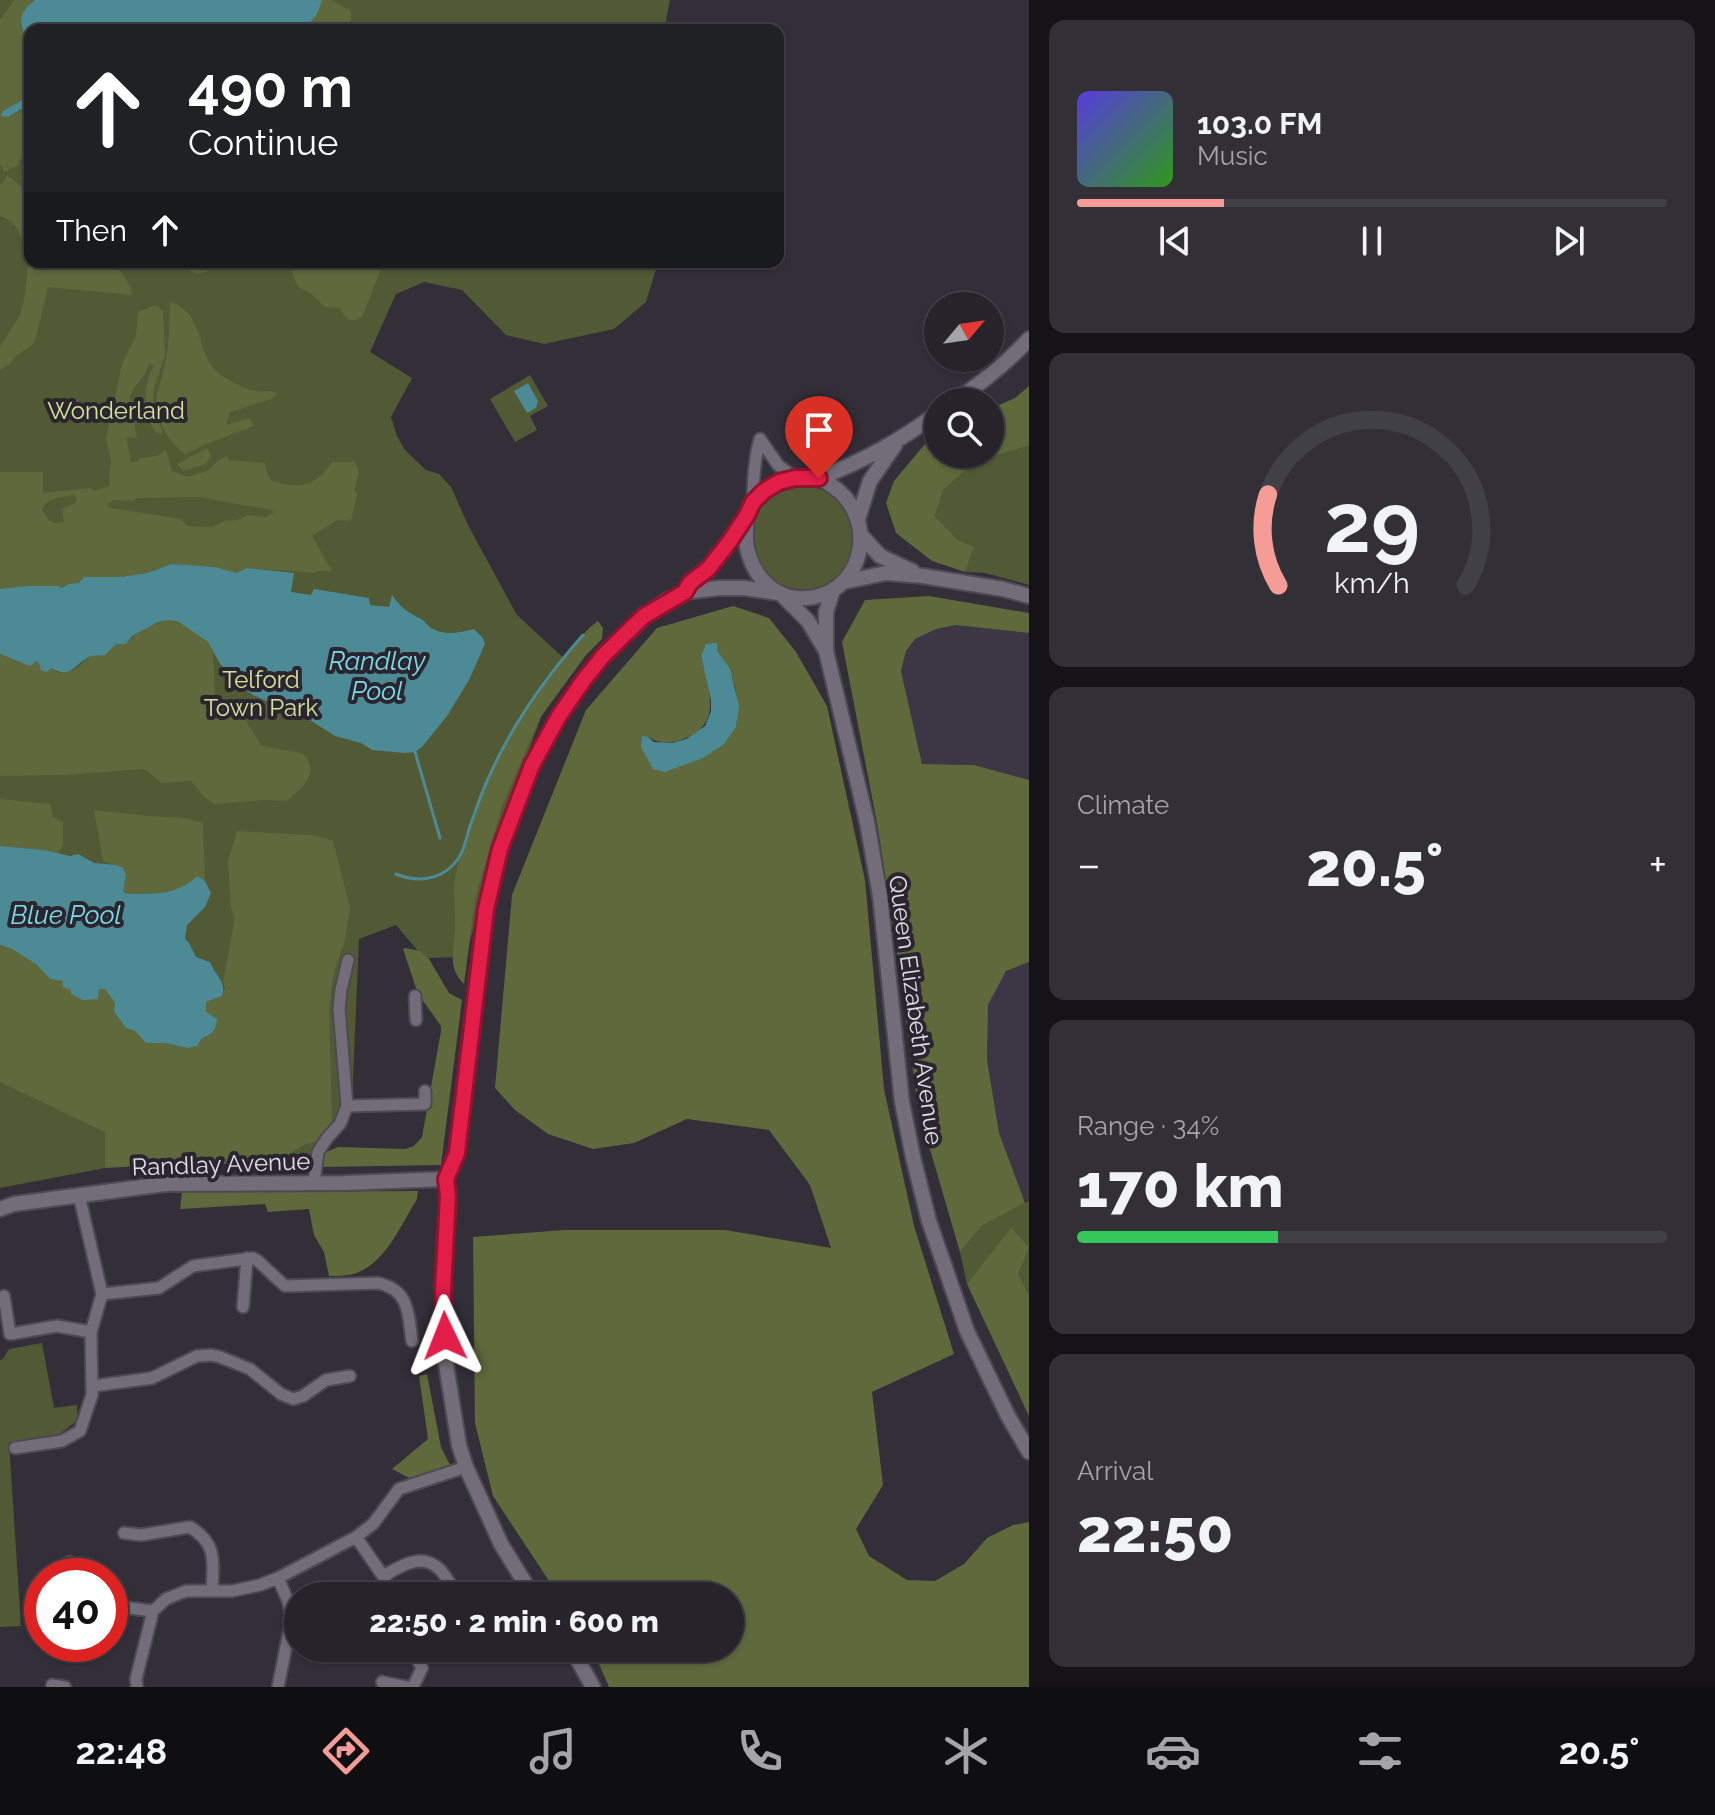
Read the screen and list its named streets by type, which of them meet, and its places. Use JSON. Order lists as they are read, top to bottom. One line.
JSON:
{"streets":{"street":["Queen Elizabeth Avenue","Randlay Avenue"]},"water":["Randlay Pool","Blue Pool"],"parks":["Wonderland","Telford Town Park"],"north":"top right","page":{"turn":["490 m","Continue"],"song":["103.0 FM","Music"],"then":"Then","tile":["Climate",["Range · 34%","170 km"],["Arrival","22:50"]],"heat":["−","20.5°","+"],"limit":"40","trip":"22:50 · 2 min · 600 m","tabs":["22:48","20.5°"],"gauge":["29","km/h"]}}
